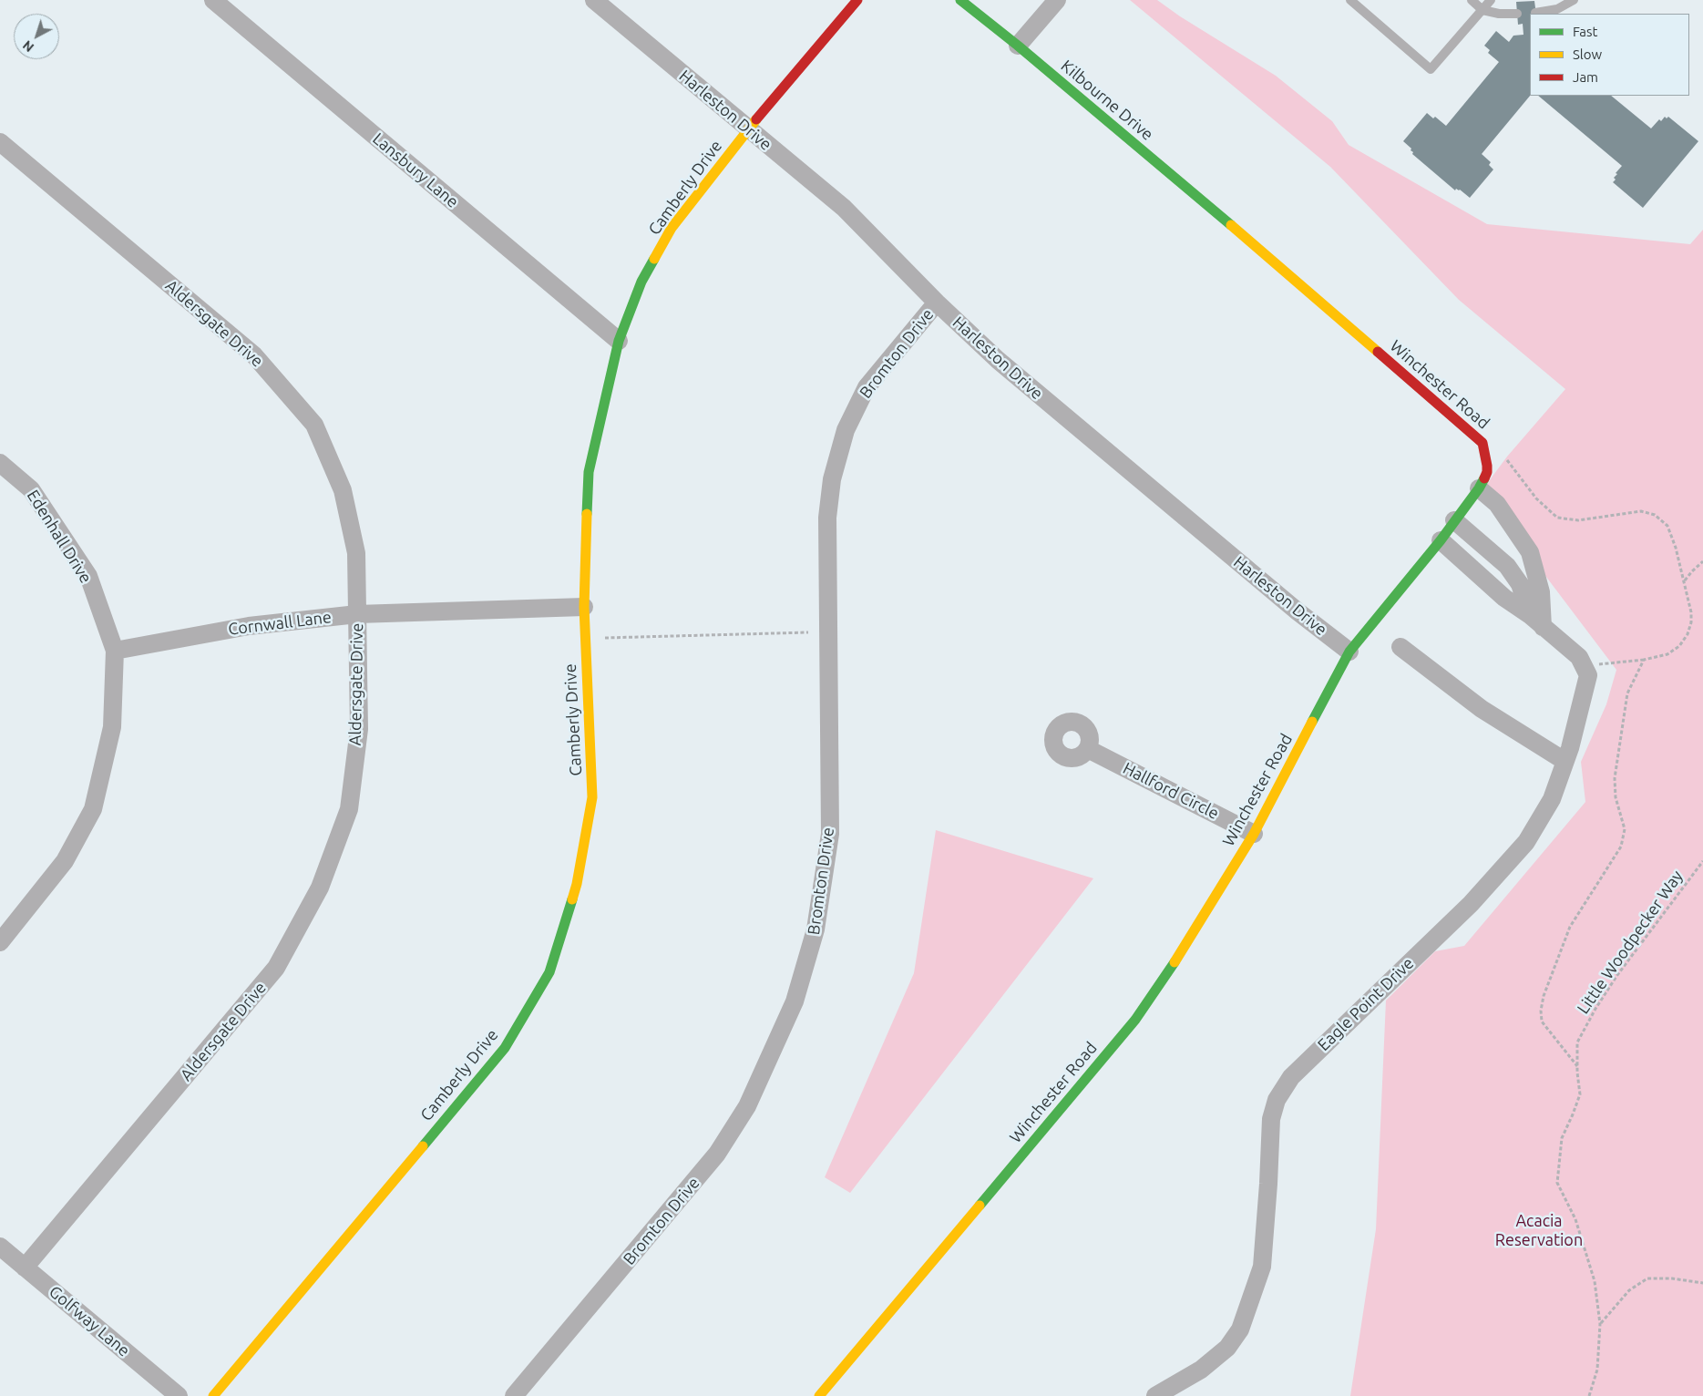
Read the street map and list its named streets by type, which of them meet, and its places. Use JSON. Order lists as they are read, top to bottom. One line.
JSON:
{"streets":{"street":["Kilbourne Drive","Harleston Drive","Lansbury Lane","Camberly Drive","Aldersgate Drive","Bromton Drive","Winchester Road","Edenhall Drive","Cornwall Lane","Hallford Circle","Eagle Point Drive","Golfway Lane"],"path":["Little Woodpecker Way"]},"crossings":[["Kilbourne Drive","Winchester Road"],["Harleston Drive","Camberly Drive"],["Harleston Drive","Bromton Drive"],["Harleston Drive","Winchester Road"],["Lansbury Lane","Camberly Drive"],["Camberly Drive","Cornwall Lane"],["Aldersgate Drive","Cornwall Lane"],["Aldersgate Drive","Golfway Lane"],["Winchester Road","Hallford Circle"],["Edenhall Drive","Cornwall Lane"]],"parks":["Acacia Reservation"],"legend":["Fast","Slow","Jam"],"north":"bottom left"}
